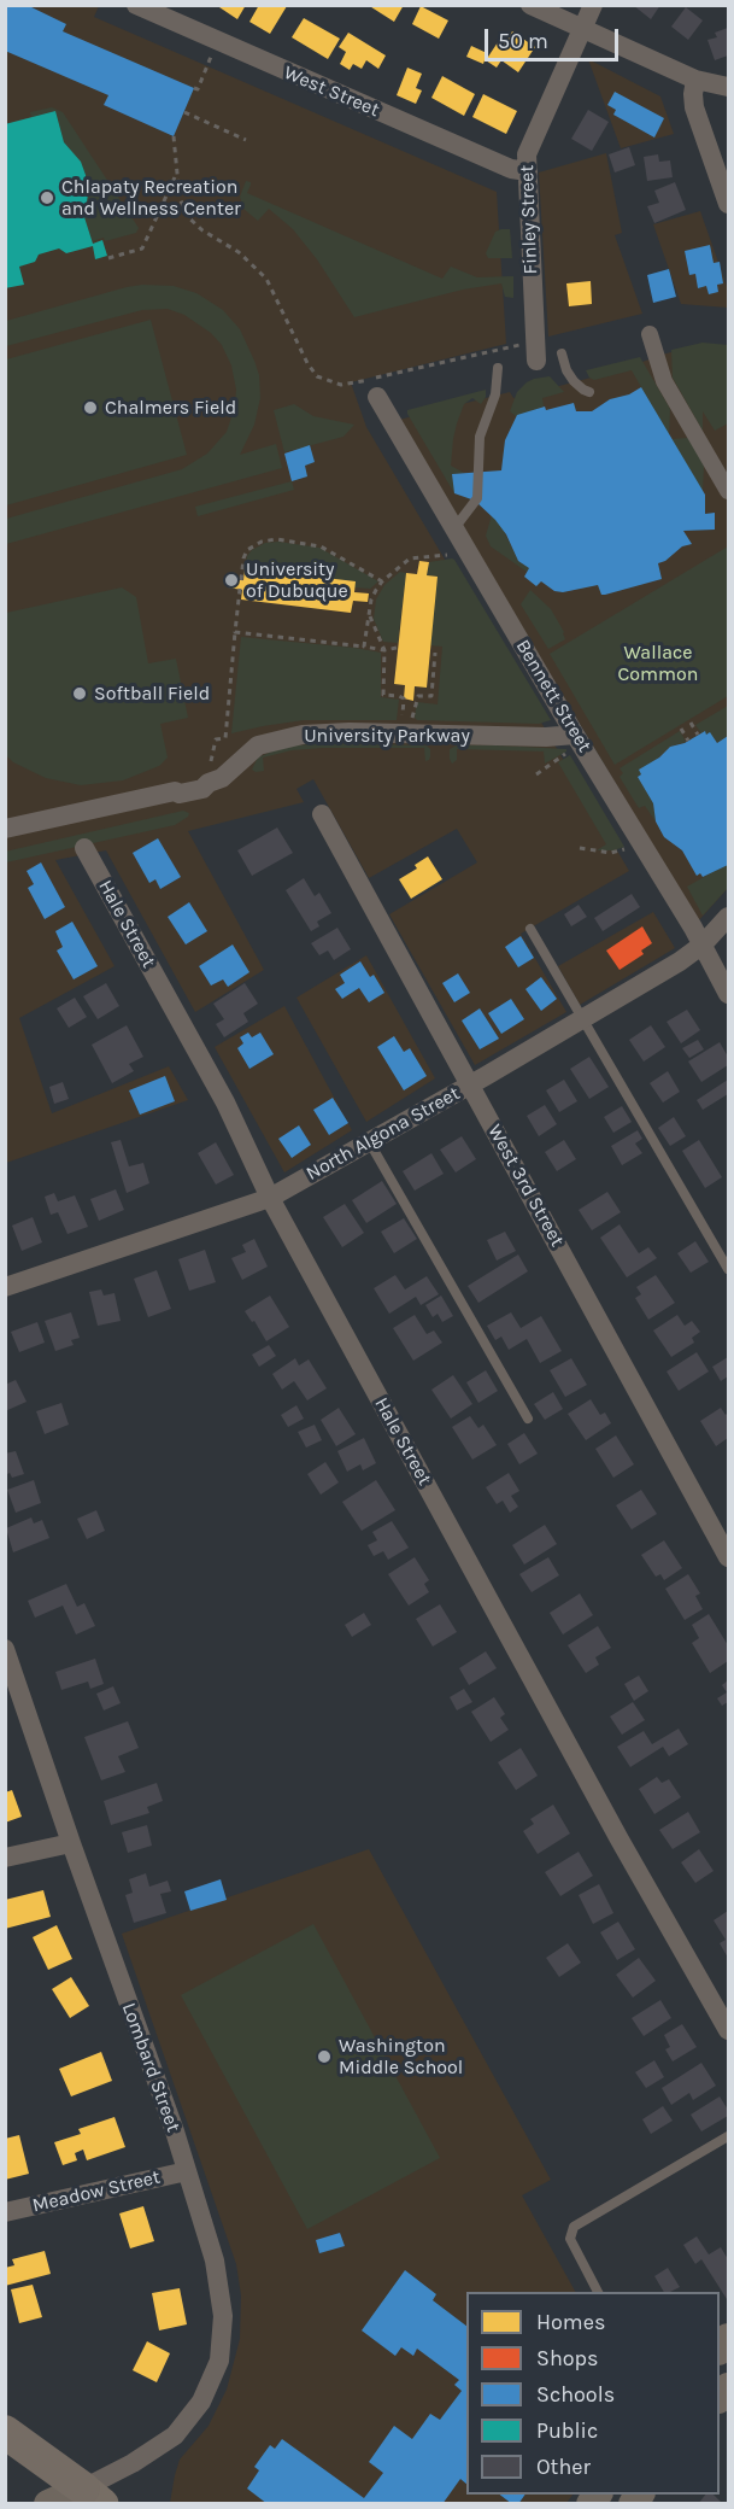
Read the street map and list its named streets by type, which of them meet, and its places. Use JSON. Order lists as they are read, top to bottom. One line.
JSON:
{"streets":{"street":["West Street","Finley Street","Bennett Street","University Parkway","Hale Street","North Algona Street","West 3rd Street","Lombard Street","Meadow Street"]},"crossings":[["West Street","Finley Street"],["Bennett Street","University Parkway"],["Bennett Street","North Algona Street"],["Hale Street","North Algona Street"],["North Algona Street","West 3rd Street"],["Lombard Street","Meadow Street"]],"parks":["Wallace Common"],"places":["Chlapaty Recreation and Wellness Center","Chalmers Field","University of Dubuque","Softball Field","Washington Middle School"],"legend":["Homes","Shops","Schools","Public","Other"],"scale_bar":"50 m"}
